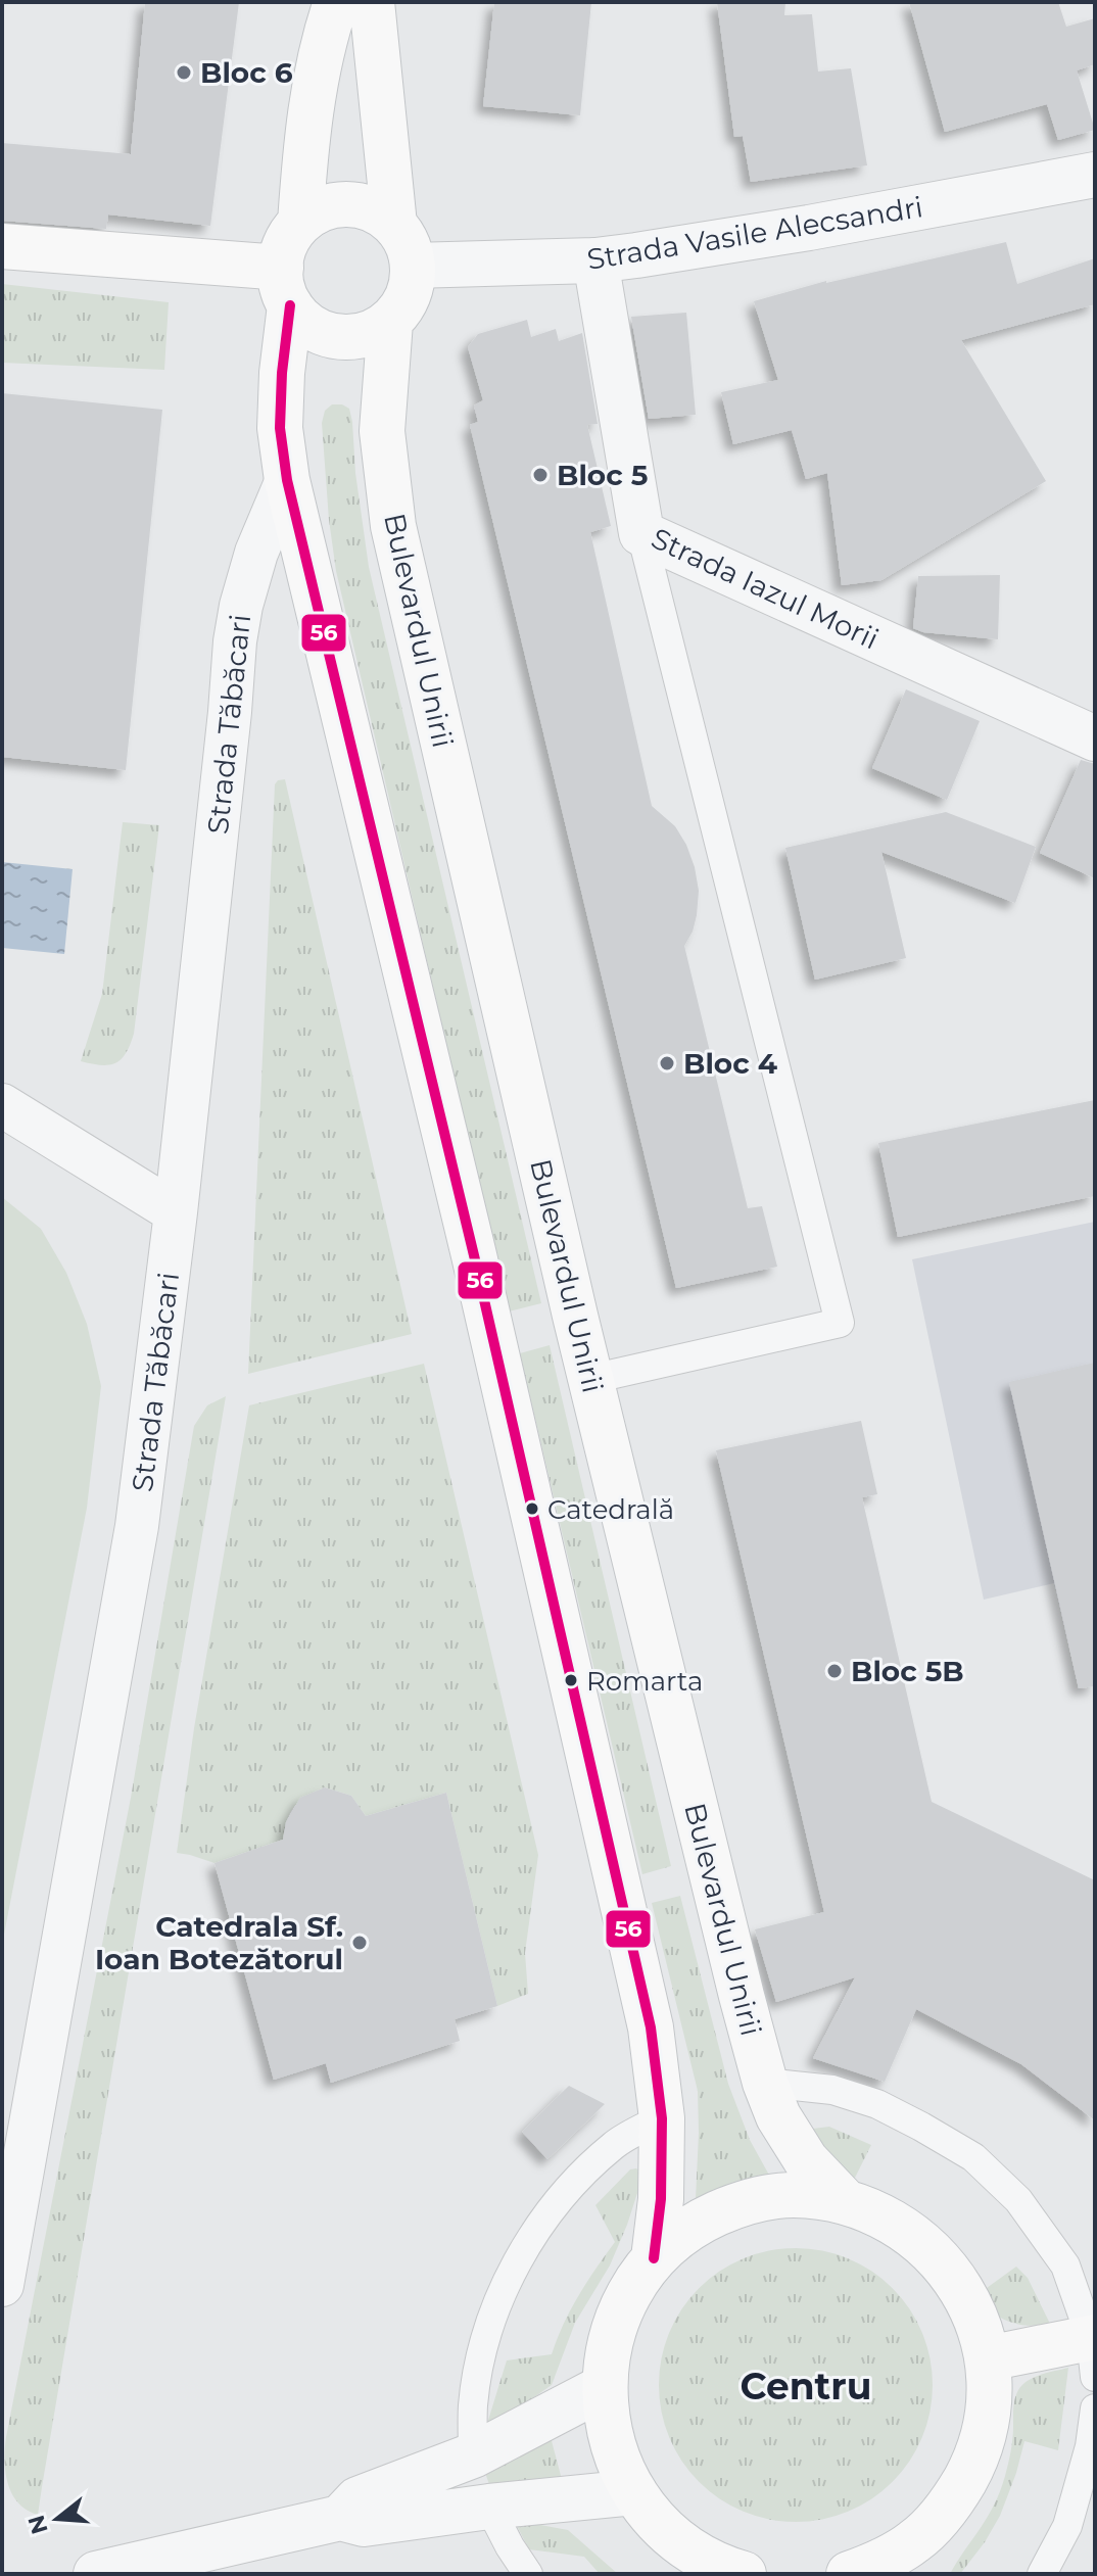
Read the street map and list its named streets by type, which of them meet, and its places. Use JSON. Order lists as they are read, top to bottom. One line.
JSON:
{"streets":{"main road":["Bulevardul Unirii"],"street":["Strada Vasile Alecsandri","Strada Iazul Morii","Strada Tăbăcari"]},"crossings":[["Strada Vasile Alecsandri","Strada Iazul Morii"],["Strada Vasile Alecsandri","Bulevardul Unirii"],["Bulevardul Unirii","Strada Tăbăcari"]],"districts":["Centru"],"places":["Bloc 6","Bloc 5","Bloc 4","Catedrală","Bloc 5B","Romarta","Catedrala Sf. Ioan Botezătorul"],"lines":["transit line 56"],"north":"left"}
